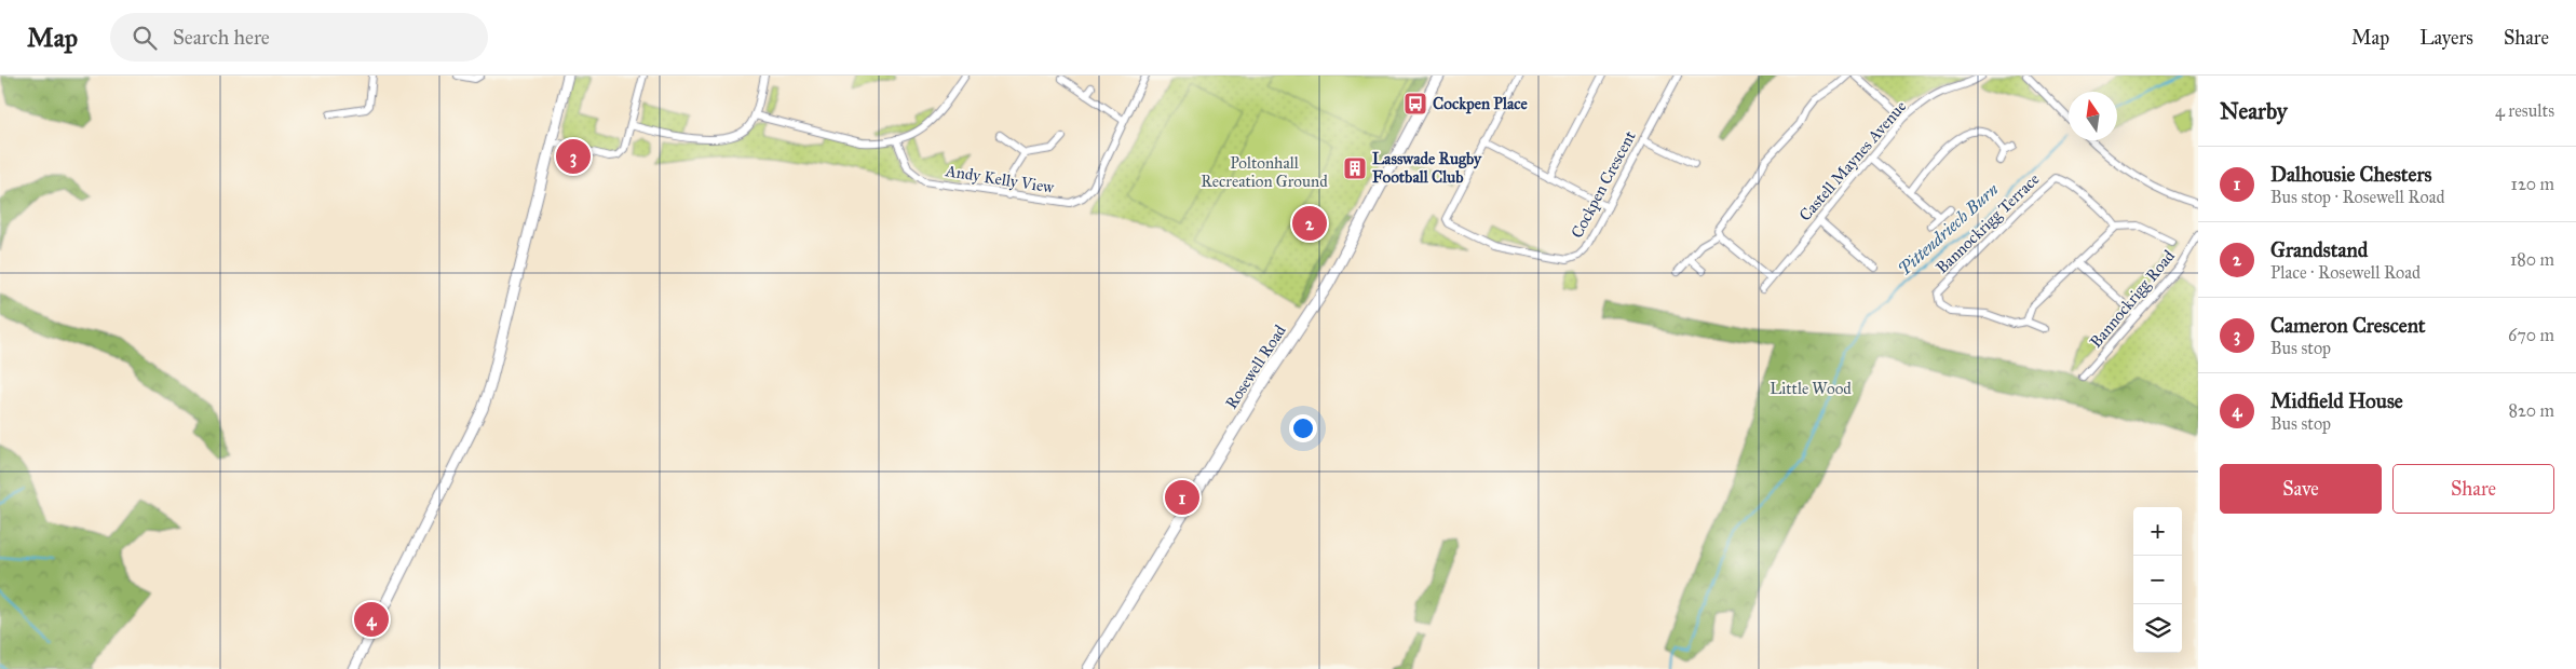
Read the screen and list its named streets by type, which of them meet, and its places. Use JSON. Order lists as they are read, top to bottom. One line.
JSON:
{"streets":{"main road":["Rosewell Road"],"street":["Castell Maynes Avenue","Andy Kelly View","Cockpen Crescent","Bannockrigg Terrace","Bannockrigg Road"]},"water":["Pittendriech Burn"],"parks":["Poltonhall Recreation Ground","Little Wood"],"places":{"bus stop":["Cockpen Place"],"building":["Lasswade Rugby Football Club"]},"north":"top","page":{"header":"Map","search":"Search here","nav":["Map","Layers","Share"],"heading":["Nearby","4 results"],"pins":["3","2","1","4"],"list":[{"mark":"1","name":"Dalhousie Chesters","note":"Bus stop · Rosewell Road","value":"120 m"},{"mark":"2","name":"Grandstand","note":"Place · Rosewell Road","value":"180 m"},{"mark":"3","name":"Cameron Crescent","note":"Bus stop","value":"670 m"},{"mark":"4","name":"Midfield House","note":"Bus stop","value":"820 m"}],"buttons":["Save","Share"],"map_buttons":["+","−"]}}
